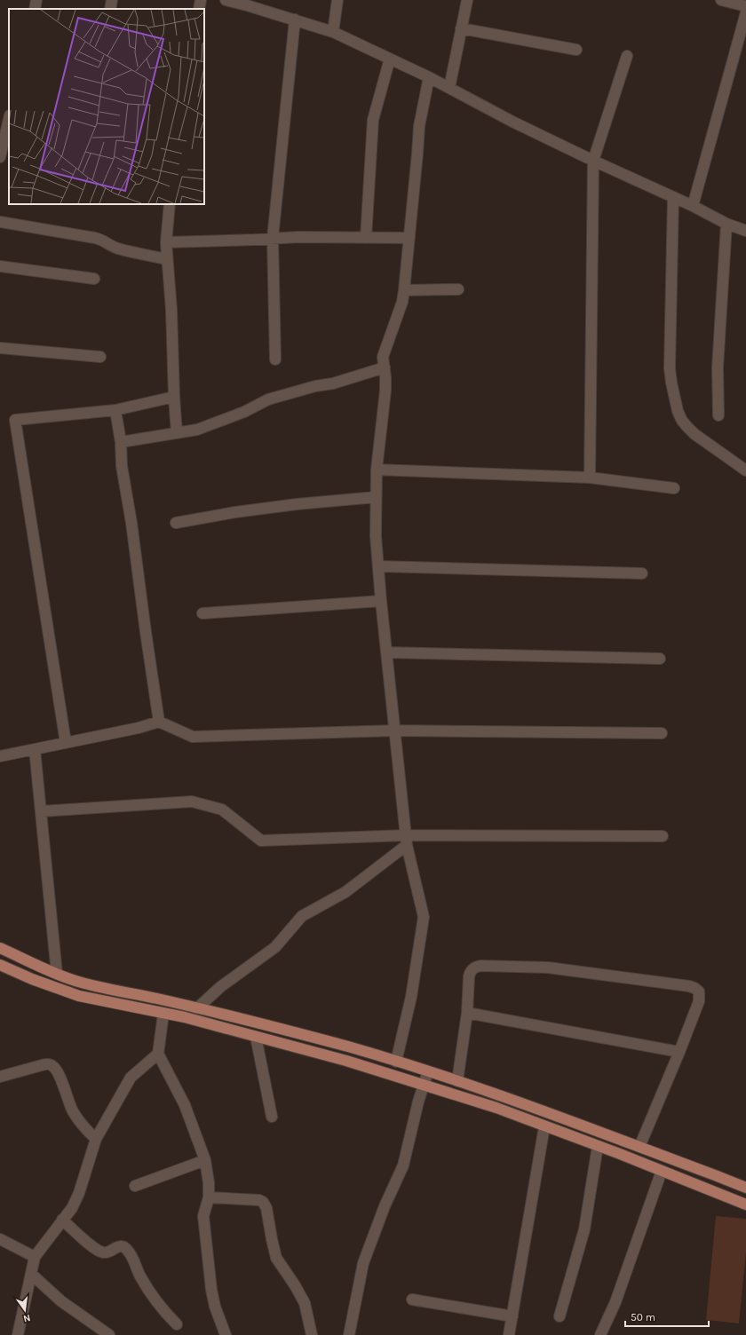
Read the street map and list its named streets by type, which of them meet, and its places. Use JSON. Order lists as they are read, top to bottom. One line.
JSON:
{"scale_bar":"50 m","north":"bottom"}
